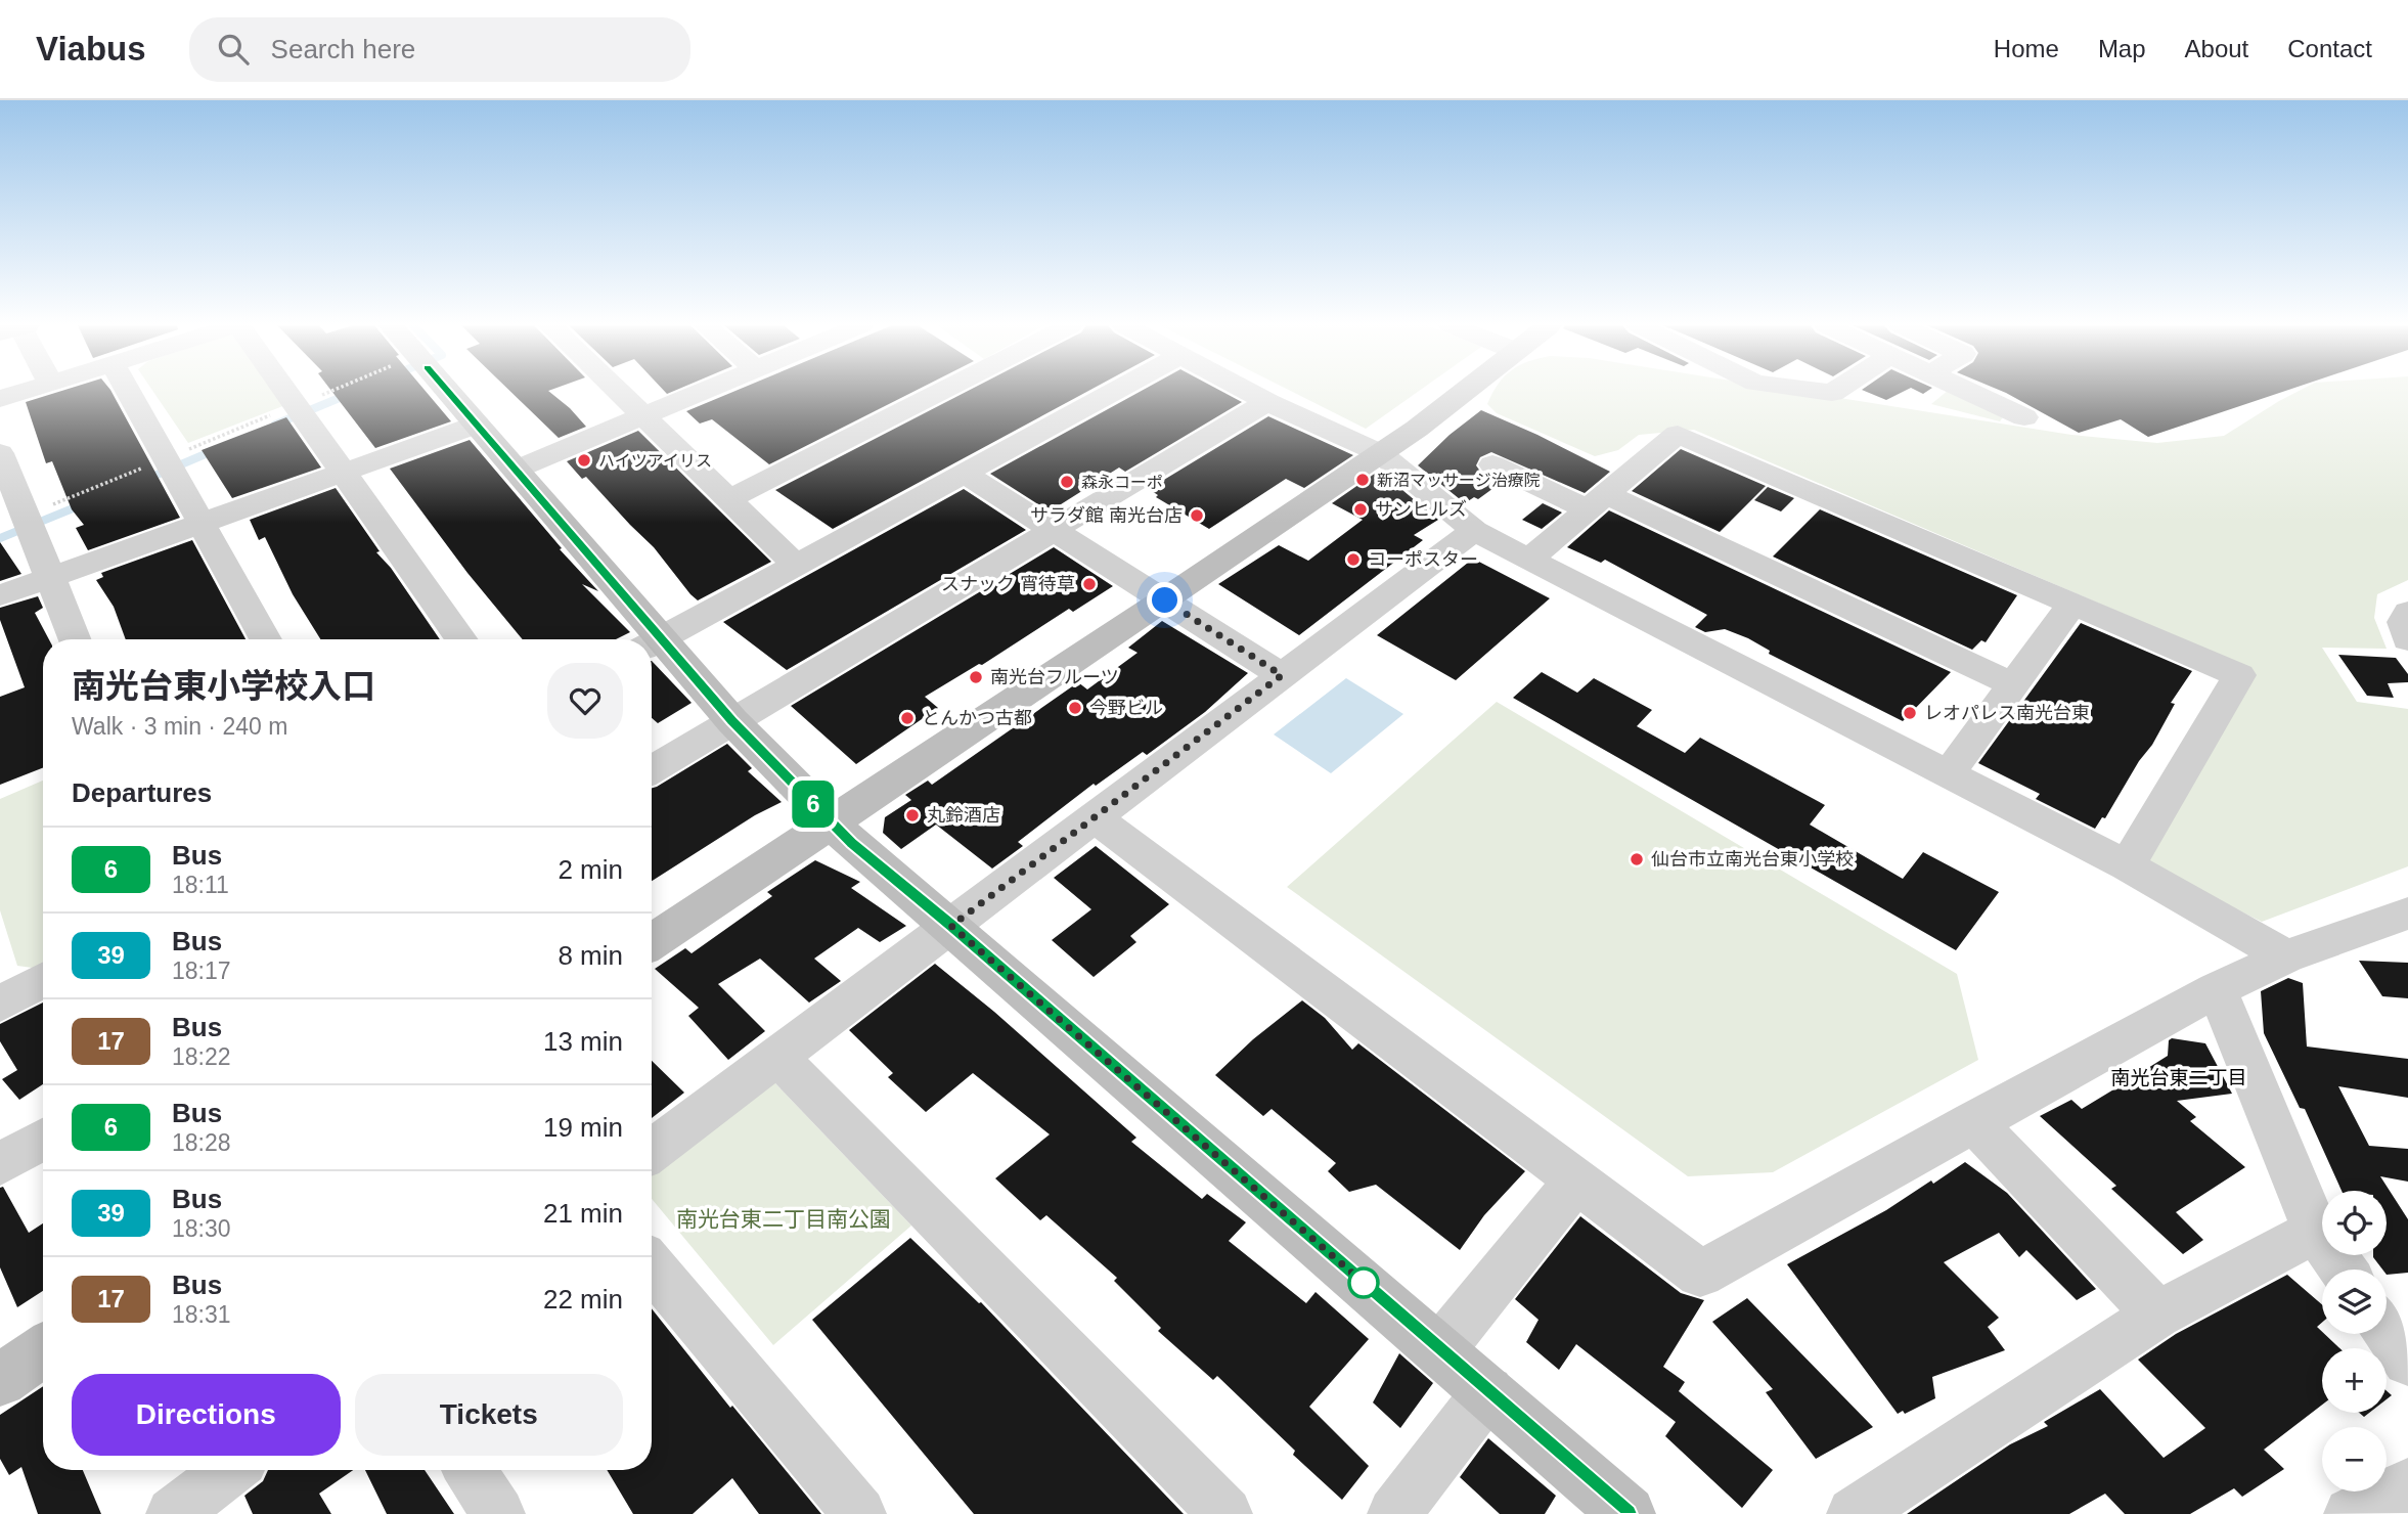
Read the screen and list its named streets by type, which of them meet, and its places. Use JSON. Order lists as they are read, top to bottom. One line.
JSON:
{"districts":["南光台東二丁目"],"parks":["南光台東二丁目南公園"],"places":["ハイツアイリス","新沼マッサージ治療院","森永コーポ","サンヒルズ","サラダ館 南光台店","コーポスター","スナック 宵待草","南光台フルーツ","今野ビル","レオパレス南光台東","とんかつ古都","丸鈴酒店","仙台市立南光台東小学校"],"lines":["bus line 6"],"page":{"header":"Viabus","search":"Search here","nav":["Home","Map","About","Contact"],"on_map":"6","heading":[["南光台東小学校入口","Walk · 3 min · 240 m"],"Departures"],"list":[{"mark":"6","name":"Bus","note":"18:11","value":"2 min"},{"mark":"39","name":"Bus","note":"18:17","value":"8 min"},{"mark":"17","name":"Bus","note":"18:22","value":"13 min"},{"mark":"6","name":"Bus","note":"18:28","value":"19 min"},{"mark":"39","name":"Bus","note":"18:30","value":"21 min"},{"mark":"17","name":"Bus","note":"18:31","value":"22 min"}],"map_buttons":["+","−"],"buttons":["Directions","Tickets"]}}
